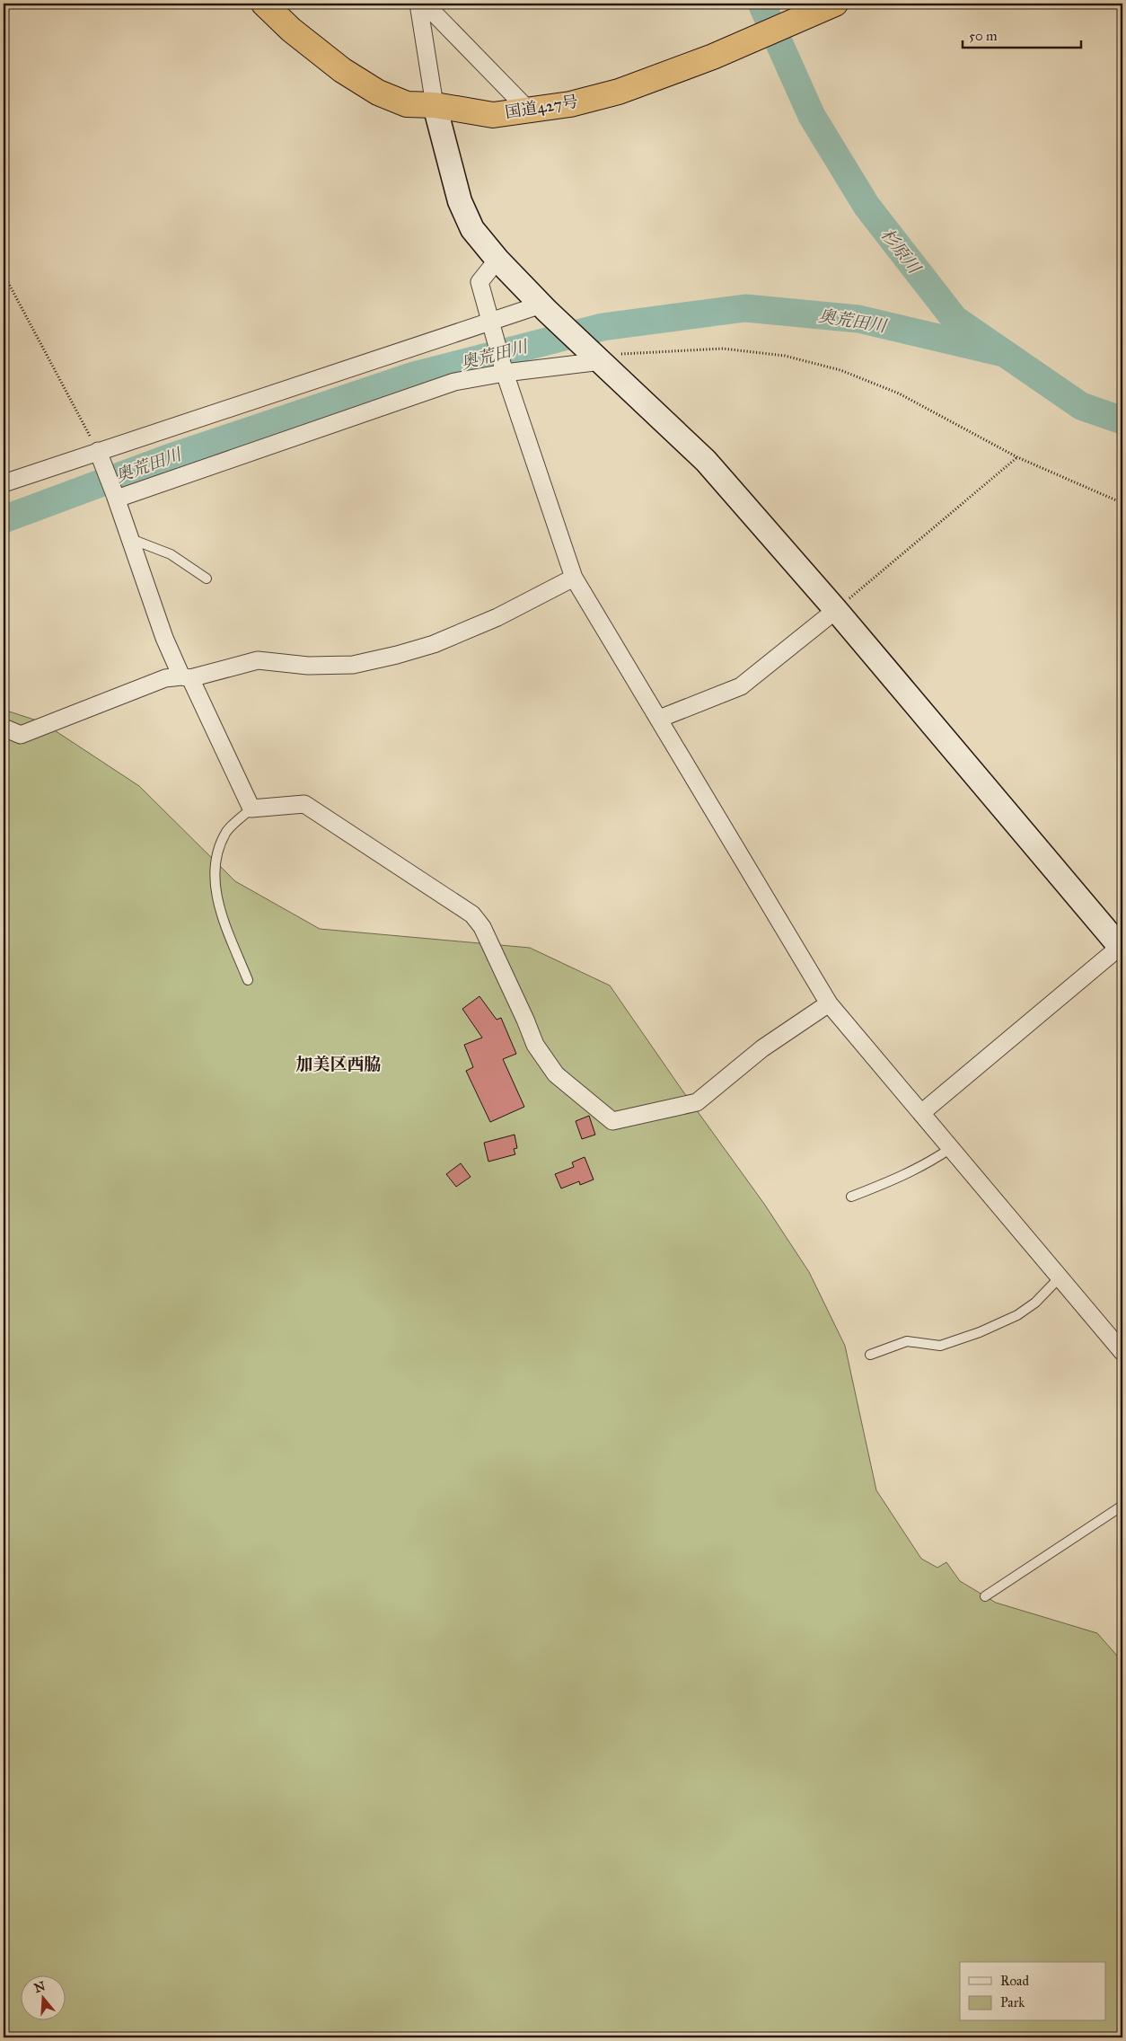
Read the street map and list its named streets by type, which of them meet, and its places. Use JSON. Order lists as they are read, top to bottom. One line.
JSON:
{"streets":{"highway":["国道427号"]},"districts":["加美区西脇"],"water":["杉原川","奥荒田川"],"legend":["Road","Park"],"scale_bar":"50 m","north":"top"}
